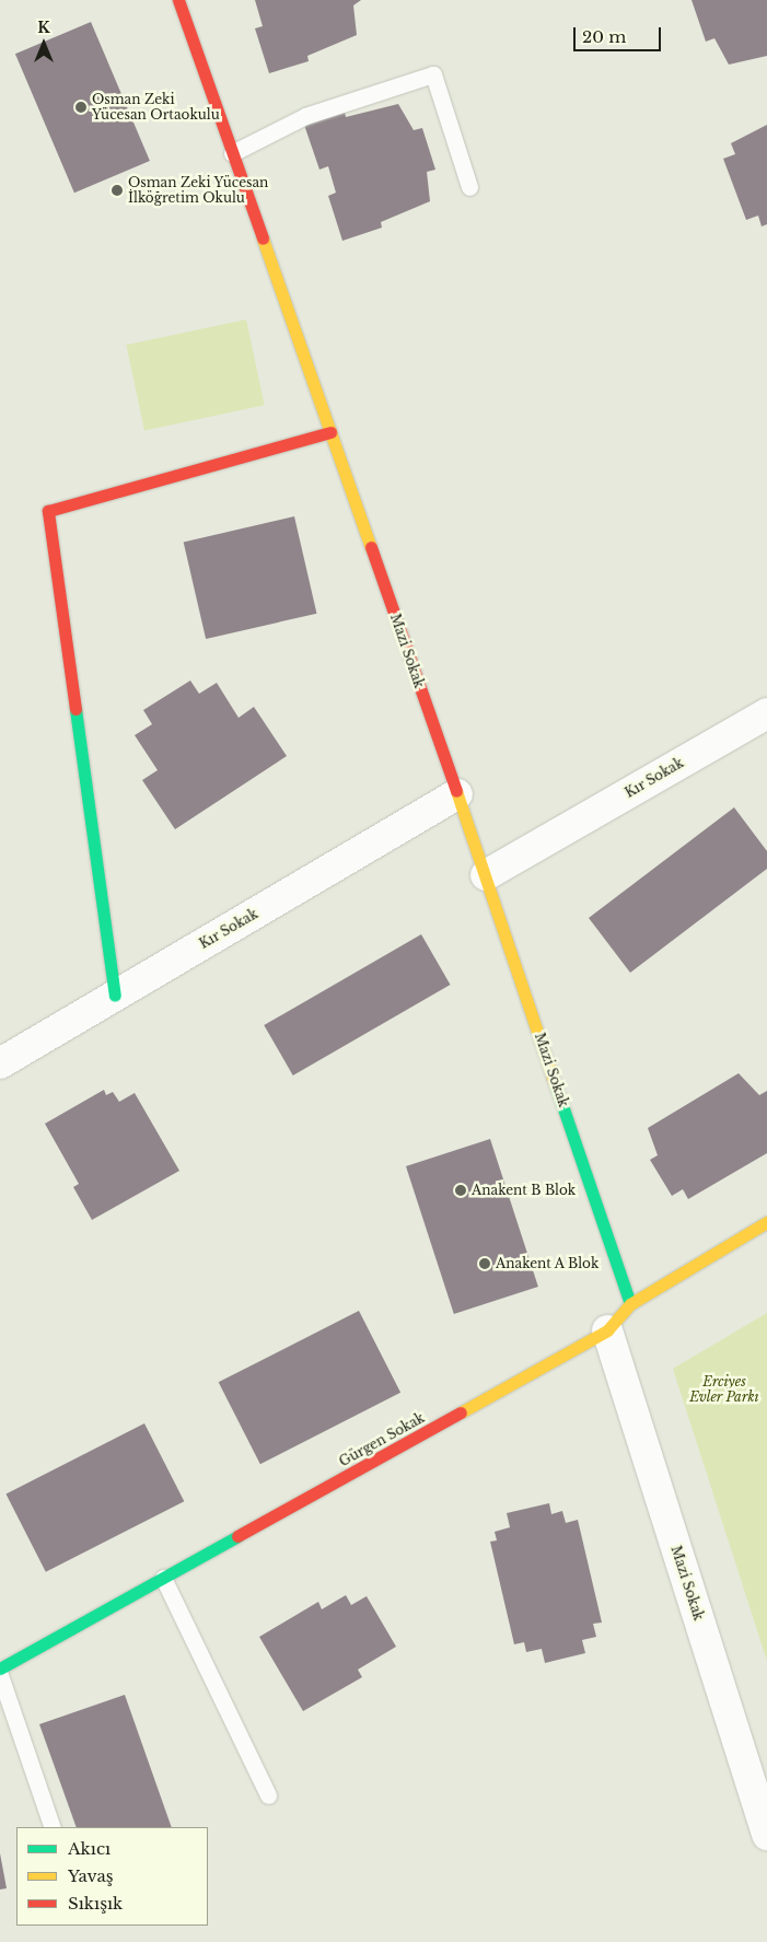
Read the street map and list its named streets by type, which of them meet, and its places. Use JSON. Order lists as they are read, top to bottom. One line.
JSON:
{"streets":{"street":["Mazi Sokak","Kır Sokak","Gürgen Sokak"]},"crossings":[["Mazi Sokak","Kır Sokak"],["Mazi Sokak","Gürgen Sokak"]],"parks":["Erciyes Evler Parkı"],"places":["Osman Zeki Yücesan Ortaokulu","Osman Zeki Yücesan İlköğretim Okulu","Anakent B Blok","Anakent A Blok"],"legend":["Akıcı","Yavaş","Sıkışık"],"scale_bar":"20 m","north":"top"}
